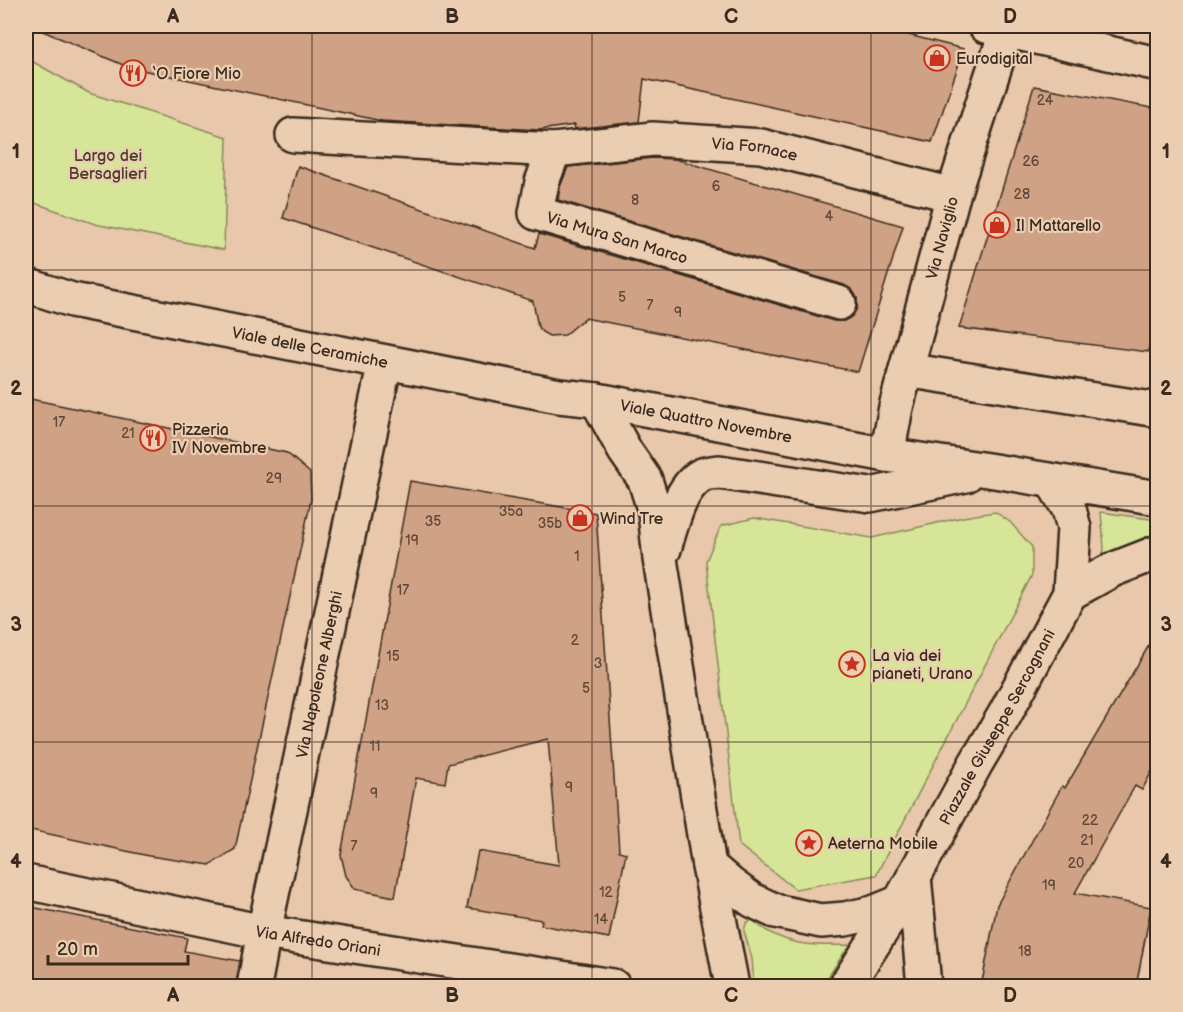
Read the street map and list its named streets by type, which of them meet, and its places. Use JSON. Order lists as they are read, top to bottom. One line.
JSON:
{"streets":{"street":["Via Fornace","Via Mura San Marco","Via Naviglio","Viale delle Ceramiche","Viale Quattro Novembre","Via Napoleone Alberghi","Piazzale Giuseppe Sercognani","Via Alfredo Oriani"]},"crossings":[["Via Fornace","Via Mura San Marco"],["Via Fornace","Via Naviglio"],["Via Naviglio","Viale Quattro Novembre"],["Viale delle Ceramiche","Viale Quattro Novembre"],["Viale delle Ceramiche","Via Napoleone Alberghi"],["Via Napoleone Alberghi","Via Alfredo Oriani"]],"parks":["Largo dei Bersaglieri"],"places":{"shop":["Eurodigital","Il Mattarello","Wind Tre"],"restaurant":["‘O Fiore Mio","Pizzeria IV Novembre"],"place":["La via dei pianeti, Urano","Aeterna Mobile"]},"house_numbers":["24","26","6","28","8","4","5","7","9","17","21","29","35a","35","35b","19","1","17","2","15","3","5","13","11","9","9","22","21","7","20","19","12","14","18"],"scale_bar":"20 m","grid":{"columns":["A","B","C","D"],"rows":["1","2","3","4"]}}
